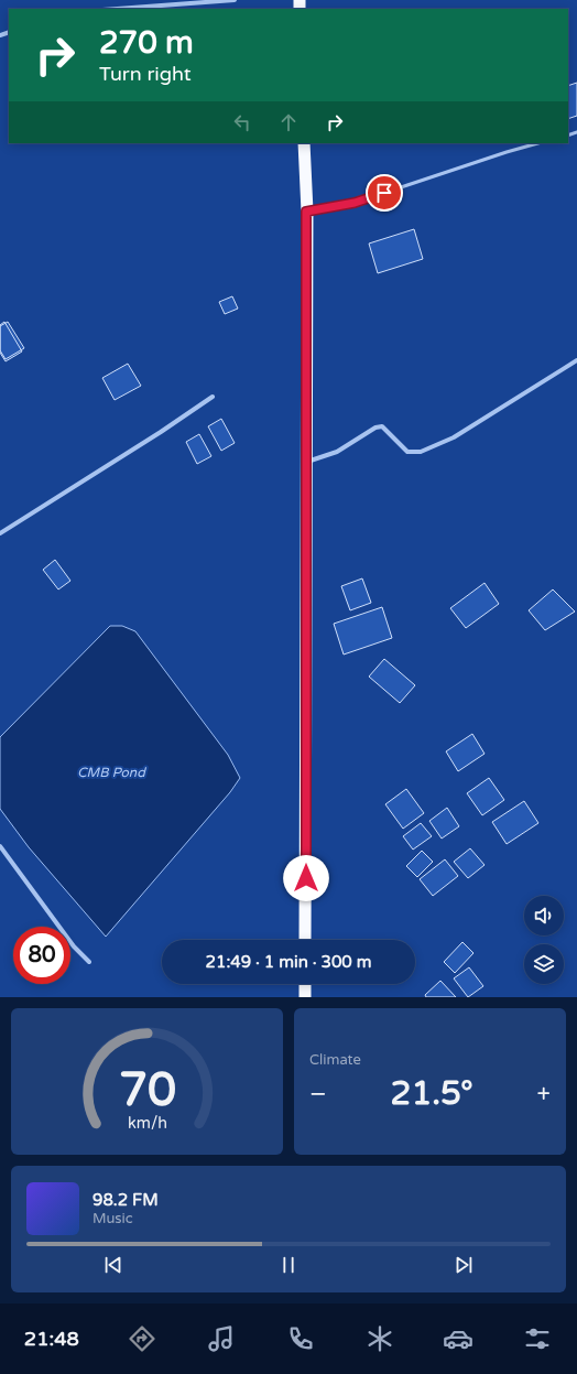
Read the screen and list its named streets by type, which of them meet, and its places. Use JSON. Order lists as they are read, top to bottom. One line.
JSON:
{"water":["CMB Pond"],"page":{"turn":["270 m","Turn right"],"limit":"80","trip":"21:49 · 1 min · 300 m","tile":"Climate","heat":["−","21.5°","+"],"song":["98.2 FM","Music"],"tabs":"21:48","gauge":["70","km/h"]}}
